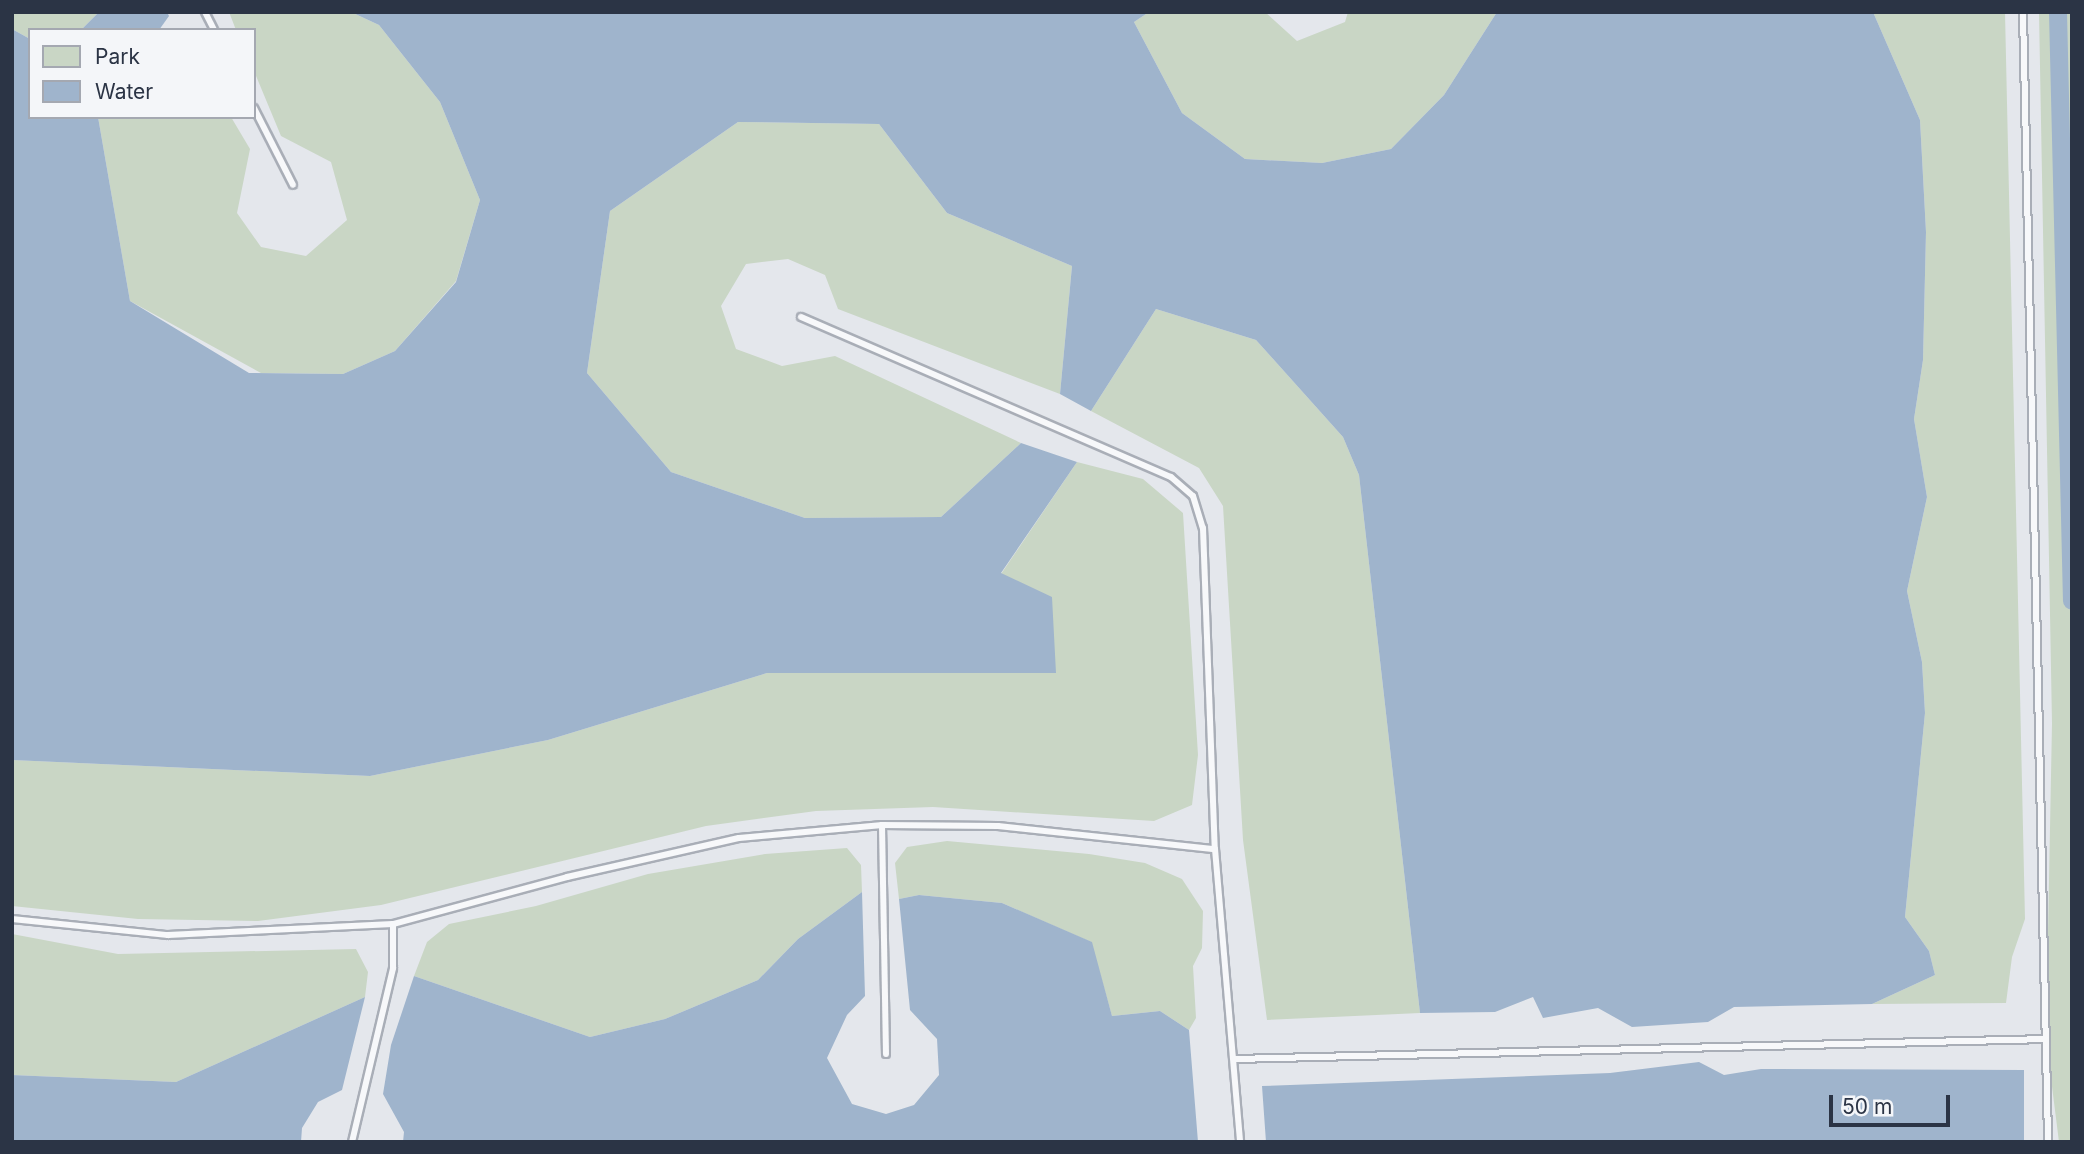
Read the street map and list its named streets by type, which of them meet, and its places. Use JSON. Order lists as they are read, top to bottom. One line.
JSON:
{"legend":["Park","Water"],"scale_bar":"50 m"}
